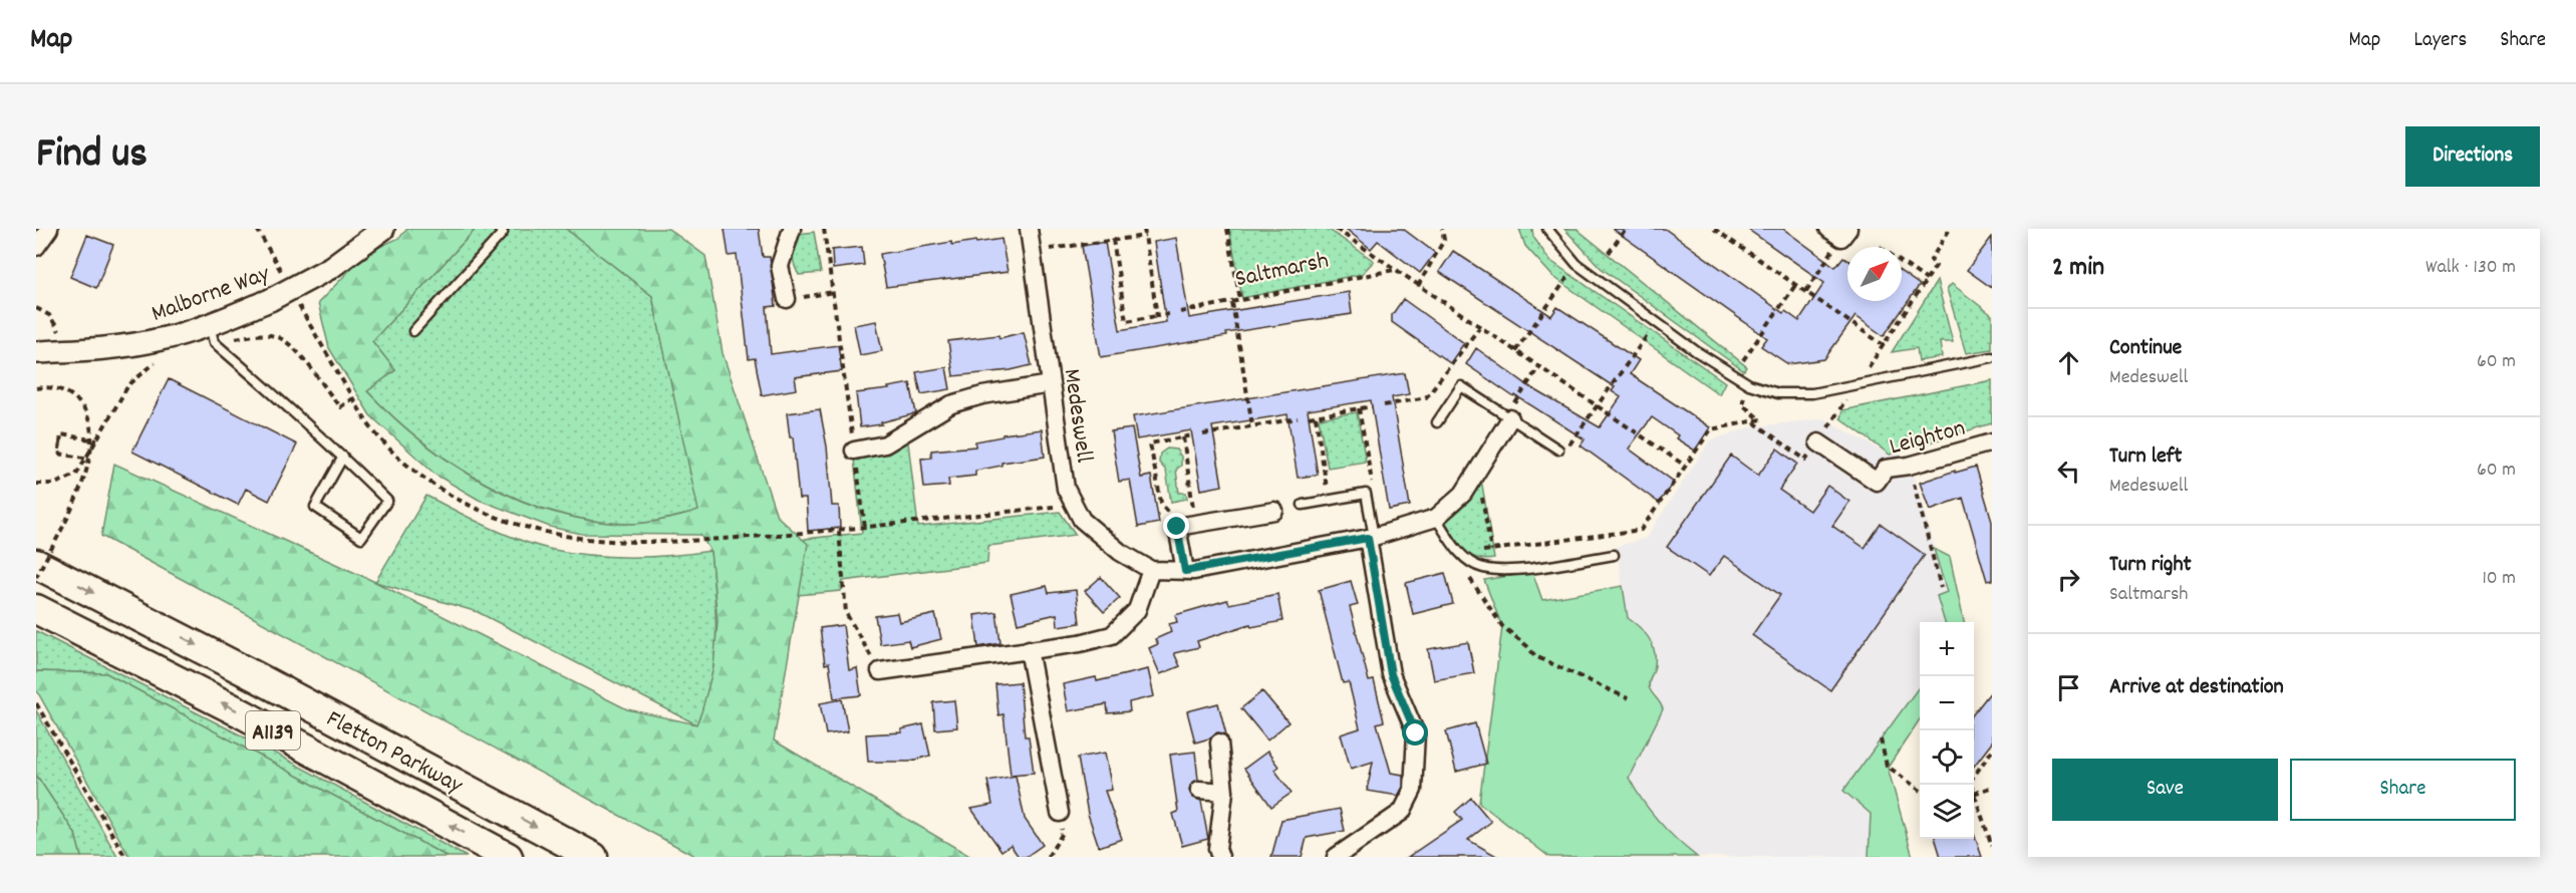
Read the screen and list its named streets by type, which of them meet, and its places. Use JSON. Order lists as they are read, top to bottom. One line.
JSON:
{"streets":{"highway":["A1139","Fletton Parkway"],"street":["Malborne Way","Medeswell","Leighton"],"path":["Saltmarsh"]},"north":"top right","page":{"header":"Map","nav":["Map","Layers","Share"],"title":"Find us","buttons":["Directions",["Save","Share"]],"heading":["2 min","Walk · 130 m"],"list":[["Continue","Medeswell","60 m"],["Turn left","Medeswell","60 m"],["Turn right","Saltmarsh","10 m"],"Arrive at destination"],"map_buttons":["+","−"]}}
